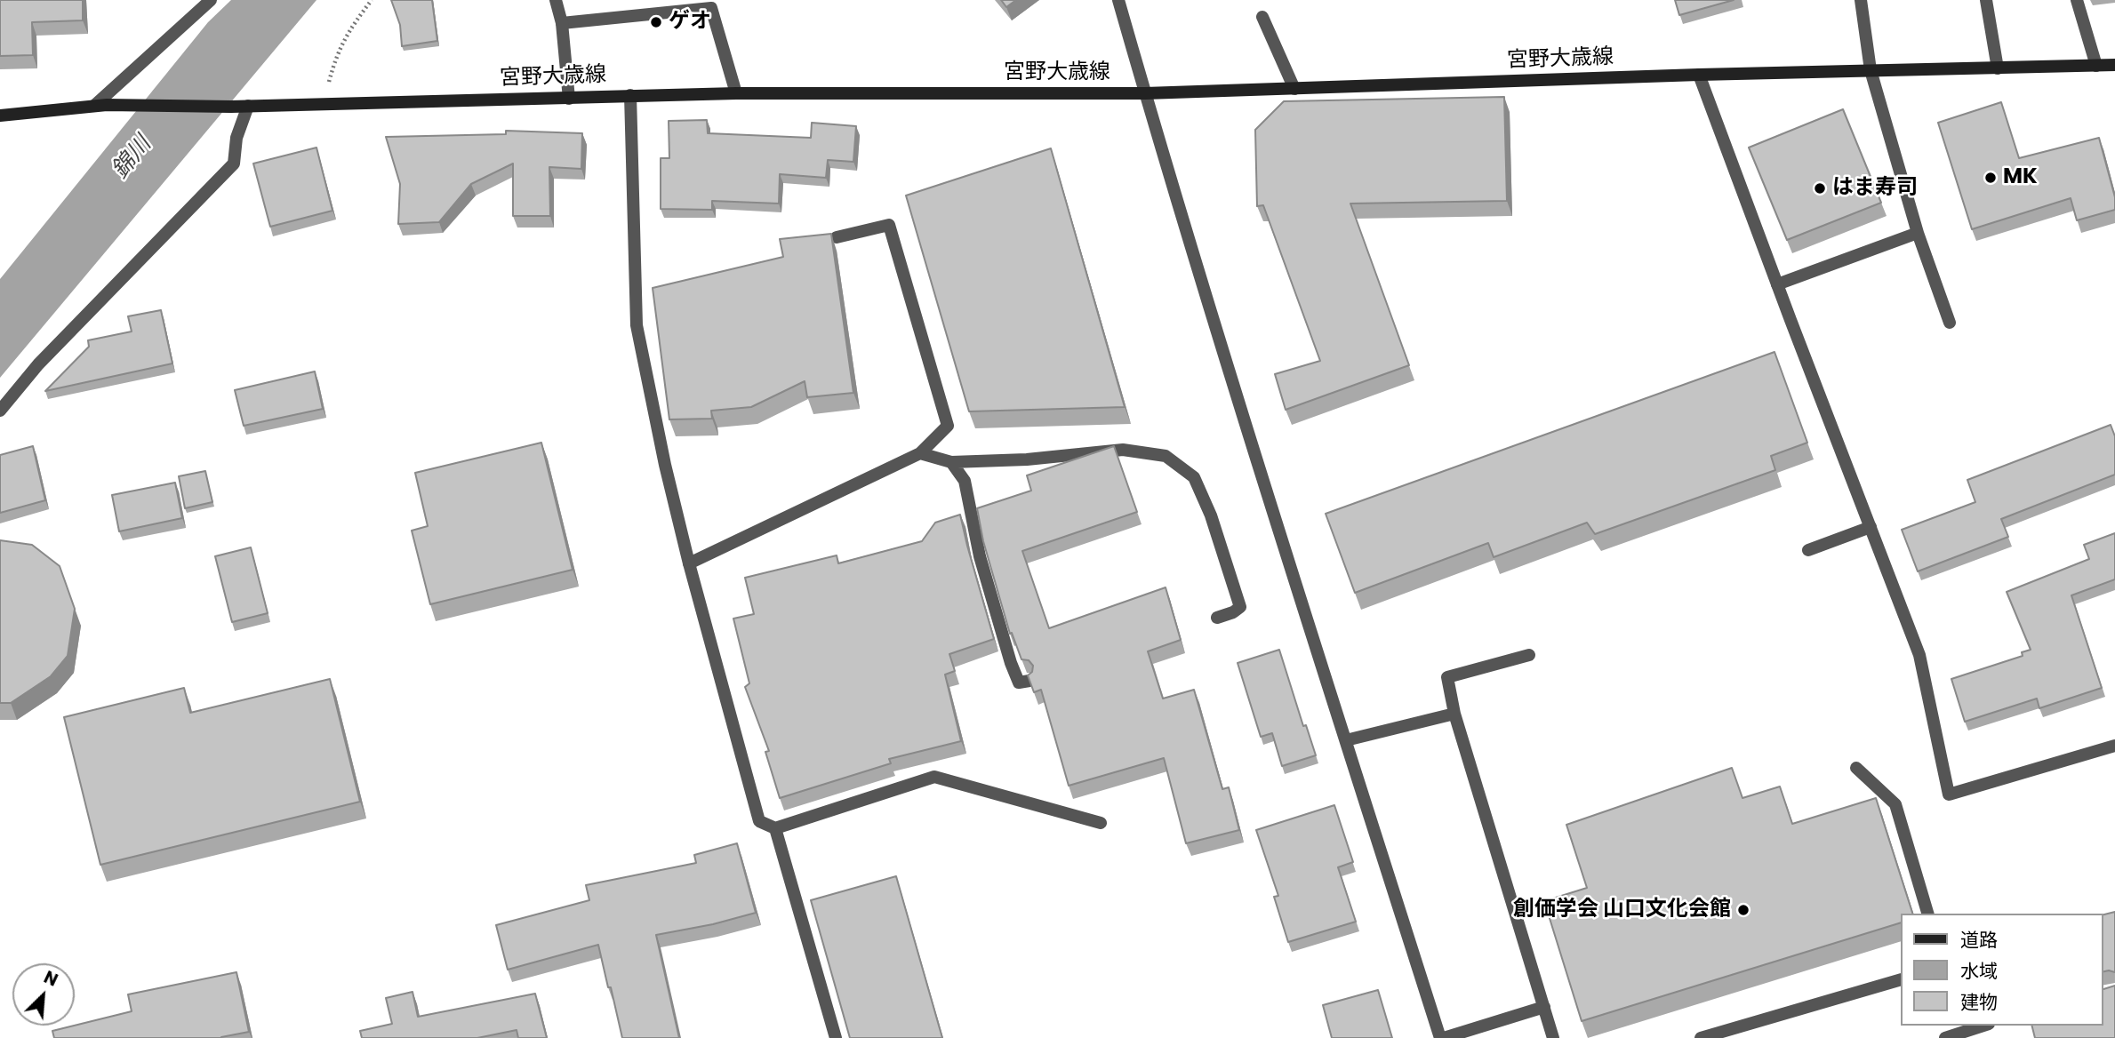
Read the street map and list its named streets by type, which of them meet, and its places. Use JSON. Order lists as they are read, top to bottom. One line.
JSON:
{"streets":{"main road":["宮野大歳線"]},"water":["錦川"],"places":["ゲオ","MK","はま寿司","創価学会 山口文化会館"],"legend":["道路","水域","建物"],"north":"top right"}
